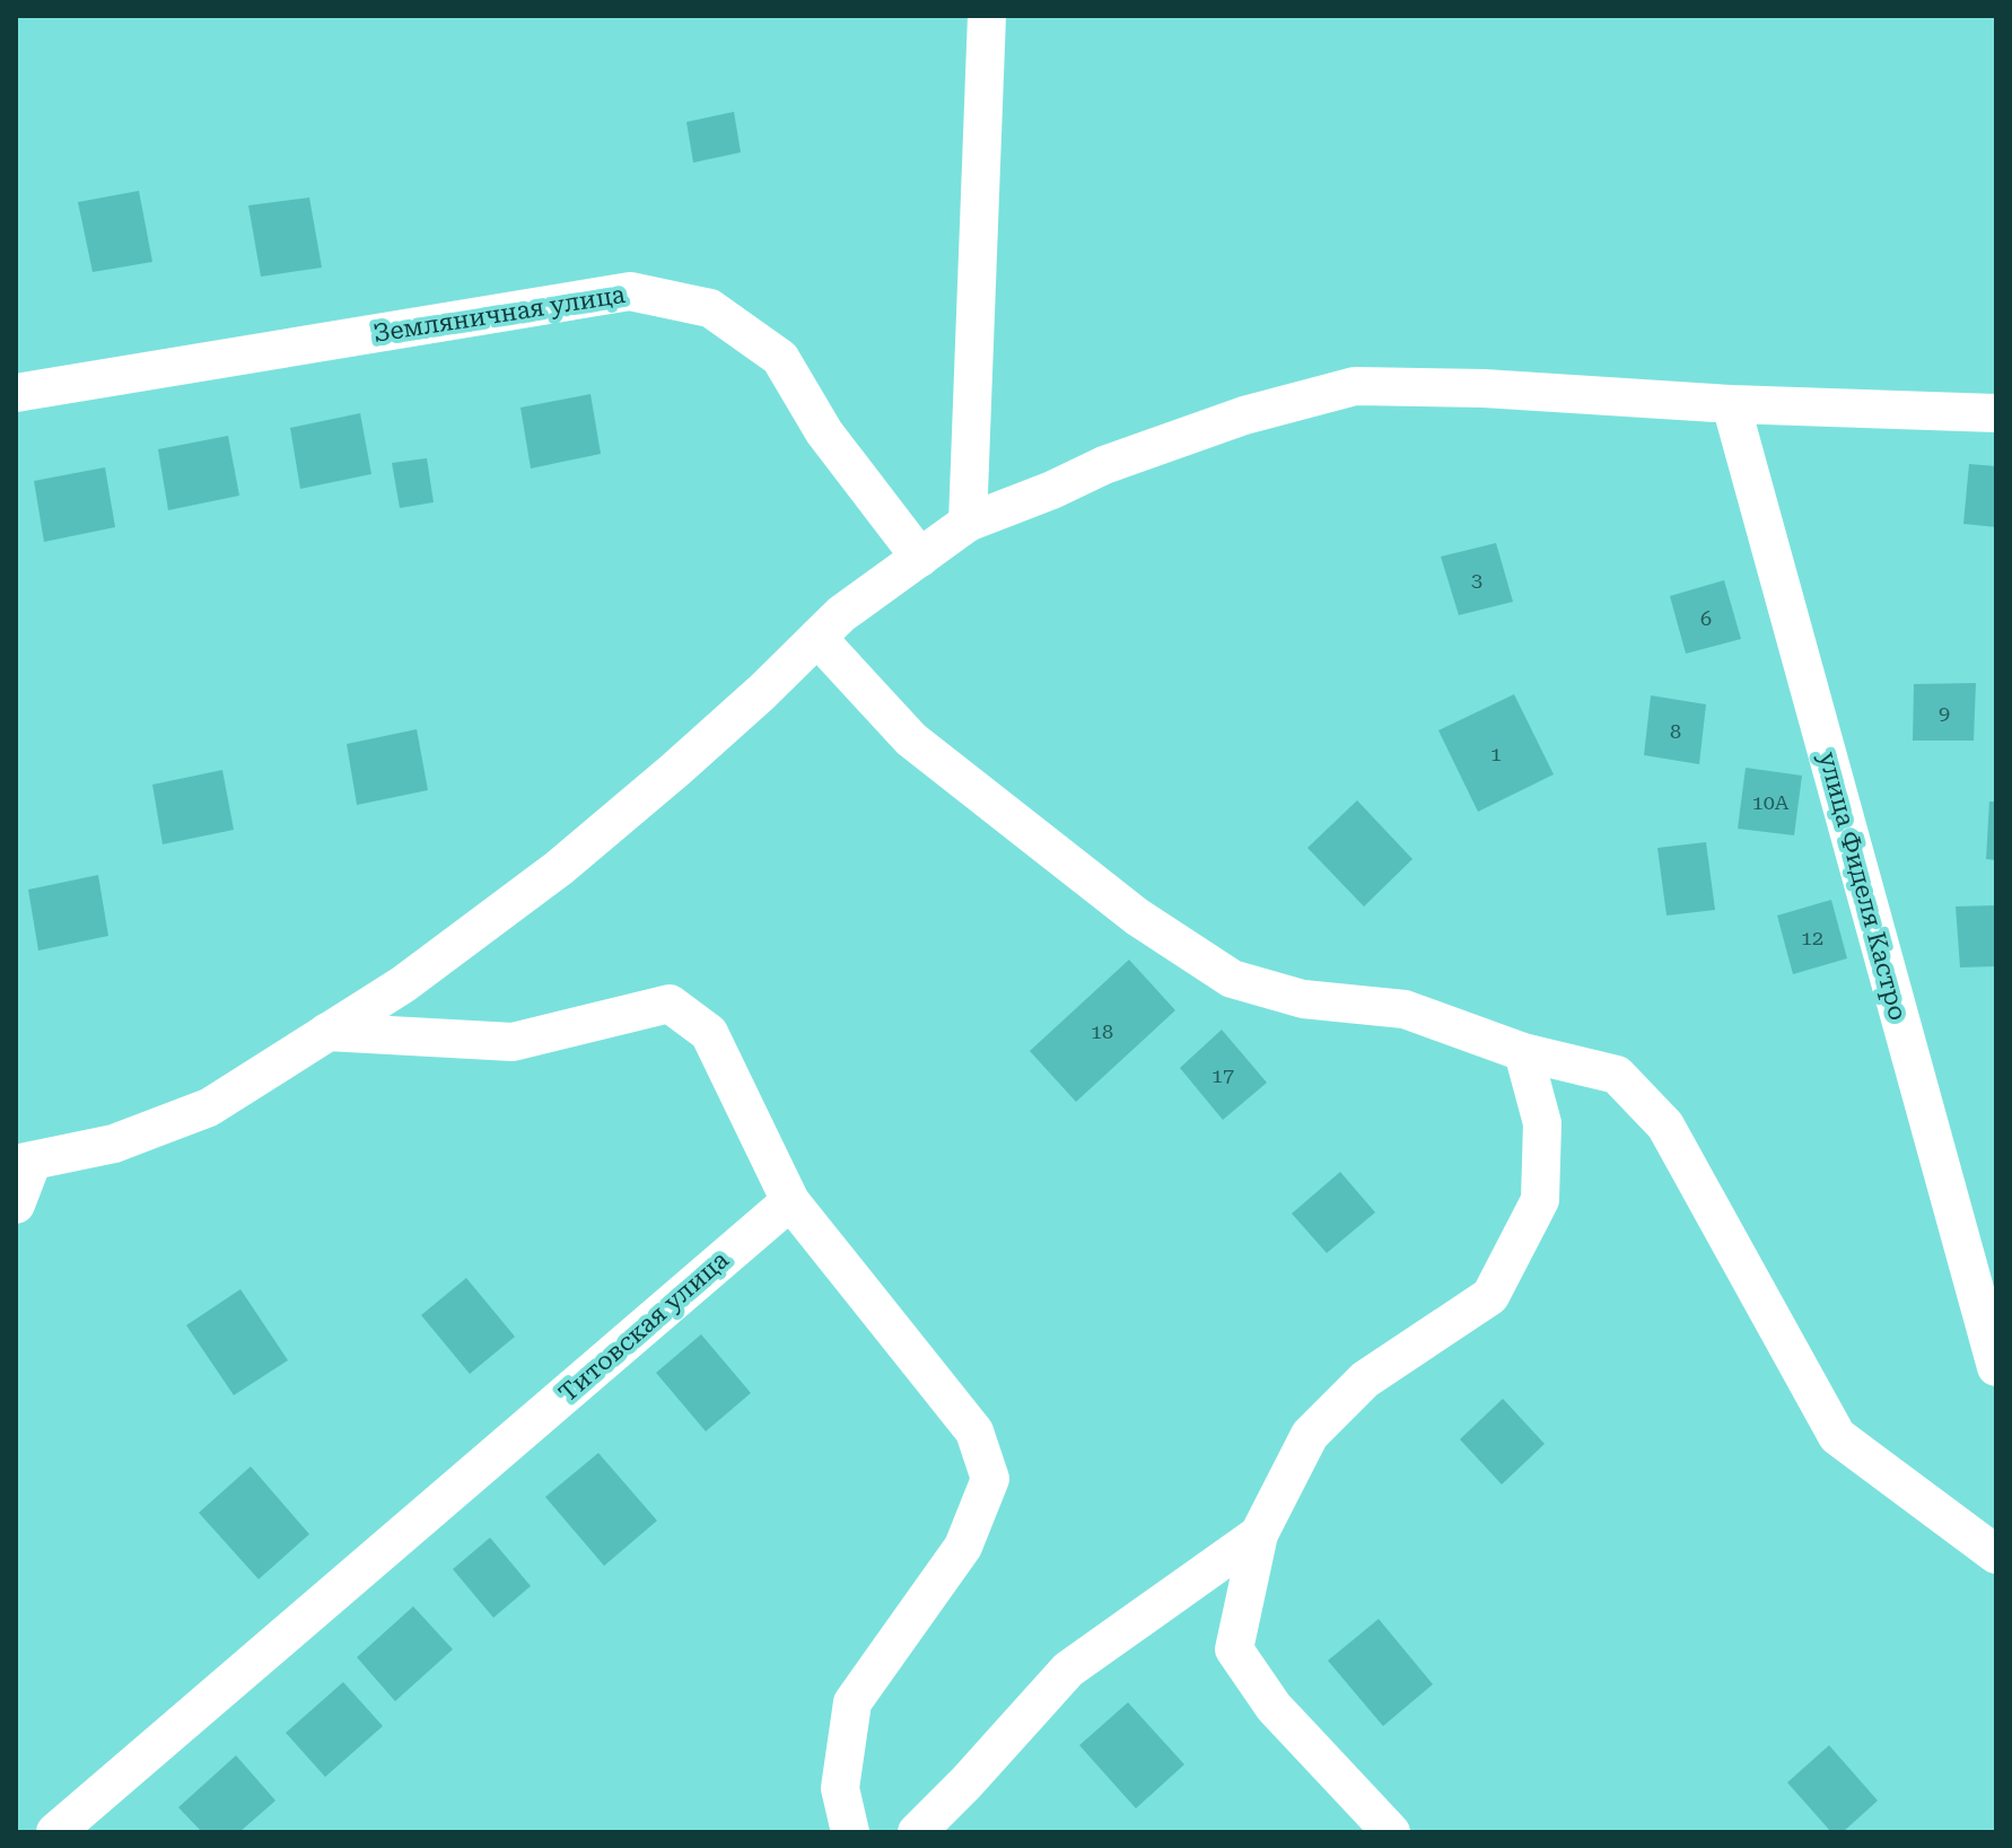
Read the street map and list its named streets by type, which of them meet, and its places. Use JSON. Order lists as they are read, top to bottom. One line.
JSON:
{"streets":{"street":["Земляничная улица","улица Фиделя Кастро","Титовская улица"]},"house_numbers":["3","6","9","8","1","10А","12","18","17"]}
